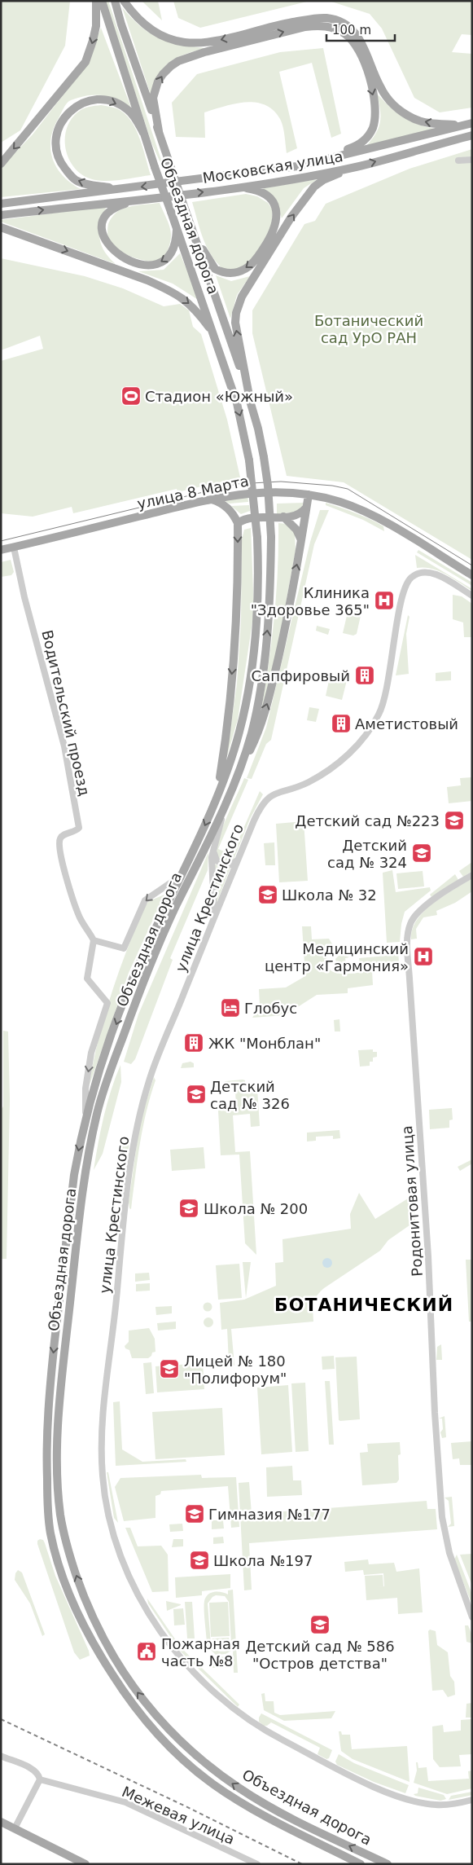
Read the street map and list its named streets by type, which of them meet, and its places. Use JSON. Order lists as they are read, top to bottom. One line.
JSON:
{"streets":{"main road":["Московская улица","Объездная дорога","улица 8 Марта"],"street":["Водительский проезд","улица Крестинского","Родонитовая улица","Межевая улица"]},"crossings":[["улица 8 Марта","Водительский проезд"]],"districts":["БОТАНИЧЕСКИЙ"],"parks":["Ботанический сад УрО РАН"],"places":{"sports":["Стадион «Южный»"],"hospital":["Клиника \"Здоровье 365\"","Медицинский центр «Гармония»"],"building":["Сапфировый","Аметистовый","ЖК \"Монблан\""],"school or university":["Детский сад №223","Детский сад № 324","Школа № 32","Детский сад № 326","Школа № 200","Лицей № 180 \"Полифорум\"","Гимназия №177","Школа №197","Детский сад № 586 \"Остров детства\""],"hotel":["Глобус"],"public building":["Пожарная часть №8"]},"scale_bar":"100 m"}
